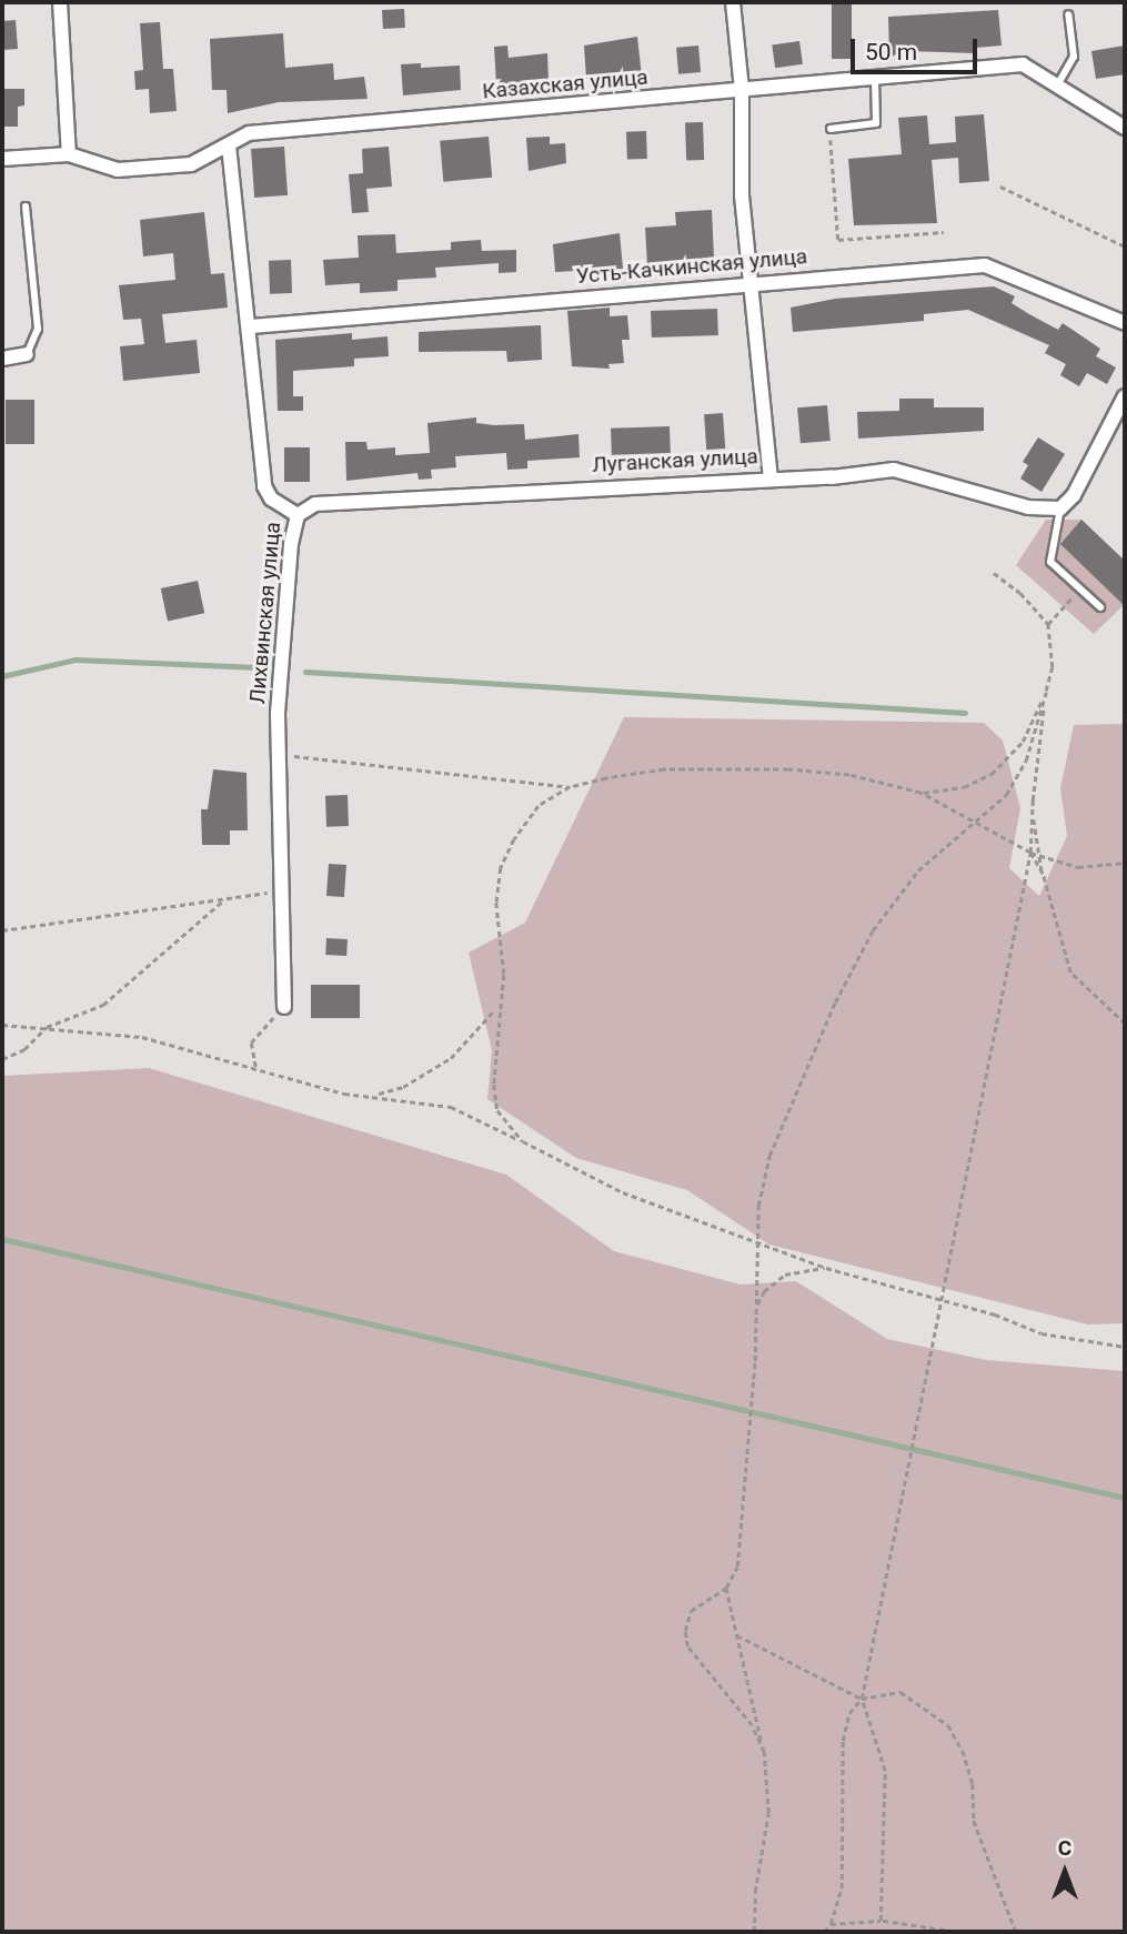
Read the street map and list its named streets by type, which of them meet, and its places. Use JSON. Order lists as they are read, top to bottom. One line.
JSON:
{"streets":{"street":["Казахская улица","Усть-Качкинская улица","Луганская улица","Лихвинская улица"]},"crossings":[["Казахская улица","Лихвинская улица"],["Усть-Качкинская улица","Лихвинская улица"],["Луганская улица","Лихвинская улица"]],"scale_bar":"50 m","north":"top"}
